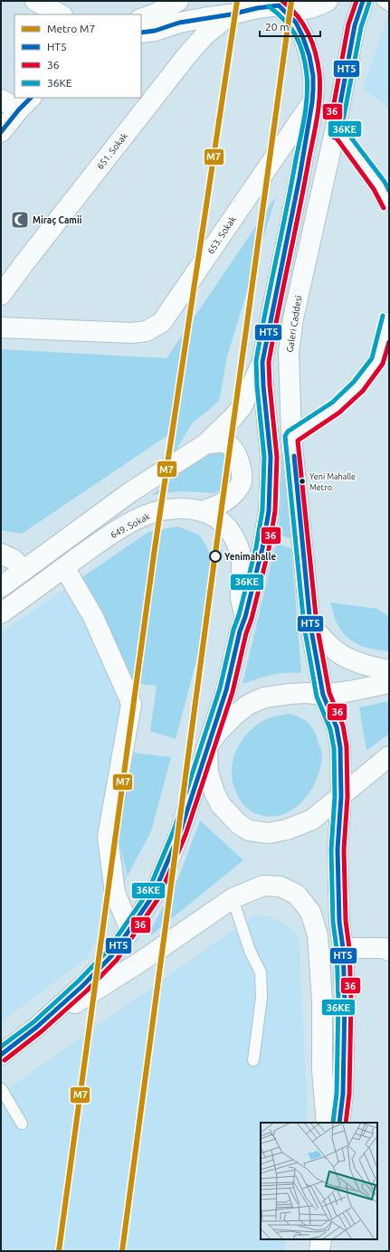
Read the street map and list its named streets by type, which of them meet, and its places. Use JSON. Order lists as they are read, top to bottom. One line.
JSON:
{"streets":{"main road":["651. Sokak","653. Sokak","Galeri Caddesi","649. Sokak"]},"places":{"mosque":["Miraç Camii"],"other":["Yeni Mahalle Metro","Yenimahalle"]},"lines":["metro line M7","transit line HT5","transit line 36","transit line 36KE"],"legend":["Metro M7","HT5","36","36KE"],"scale_bar":"20 m"}
